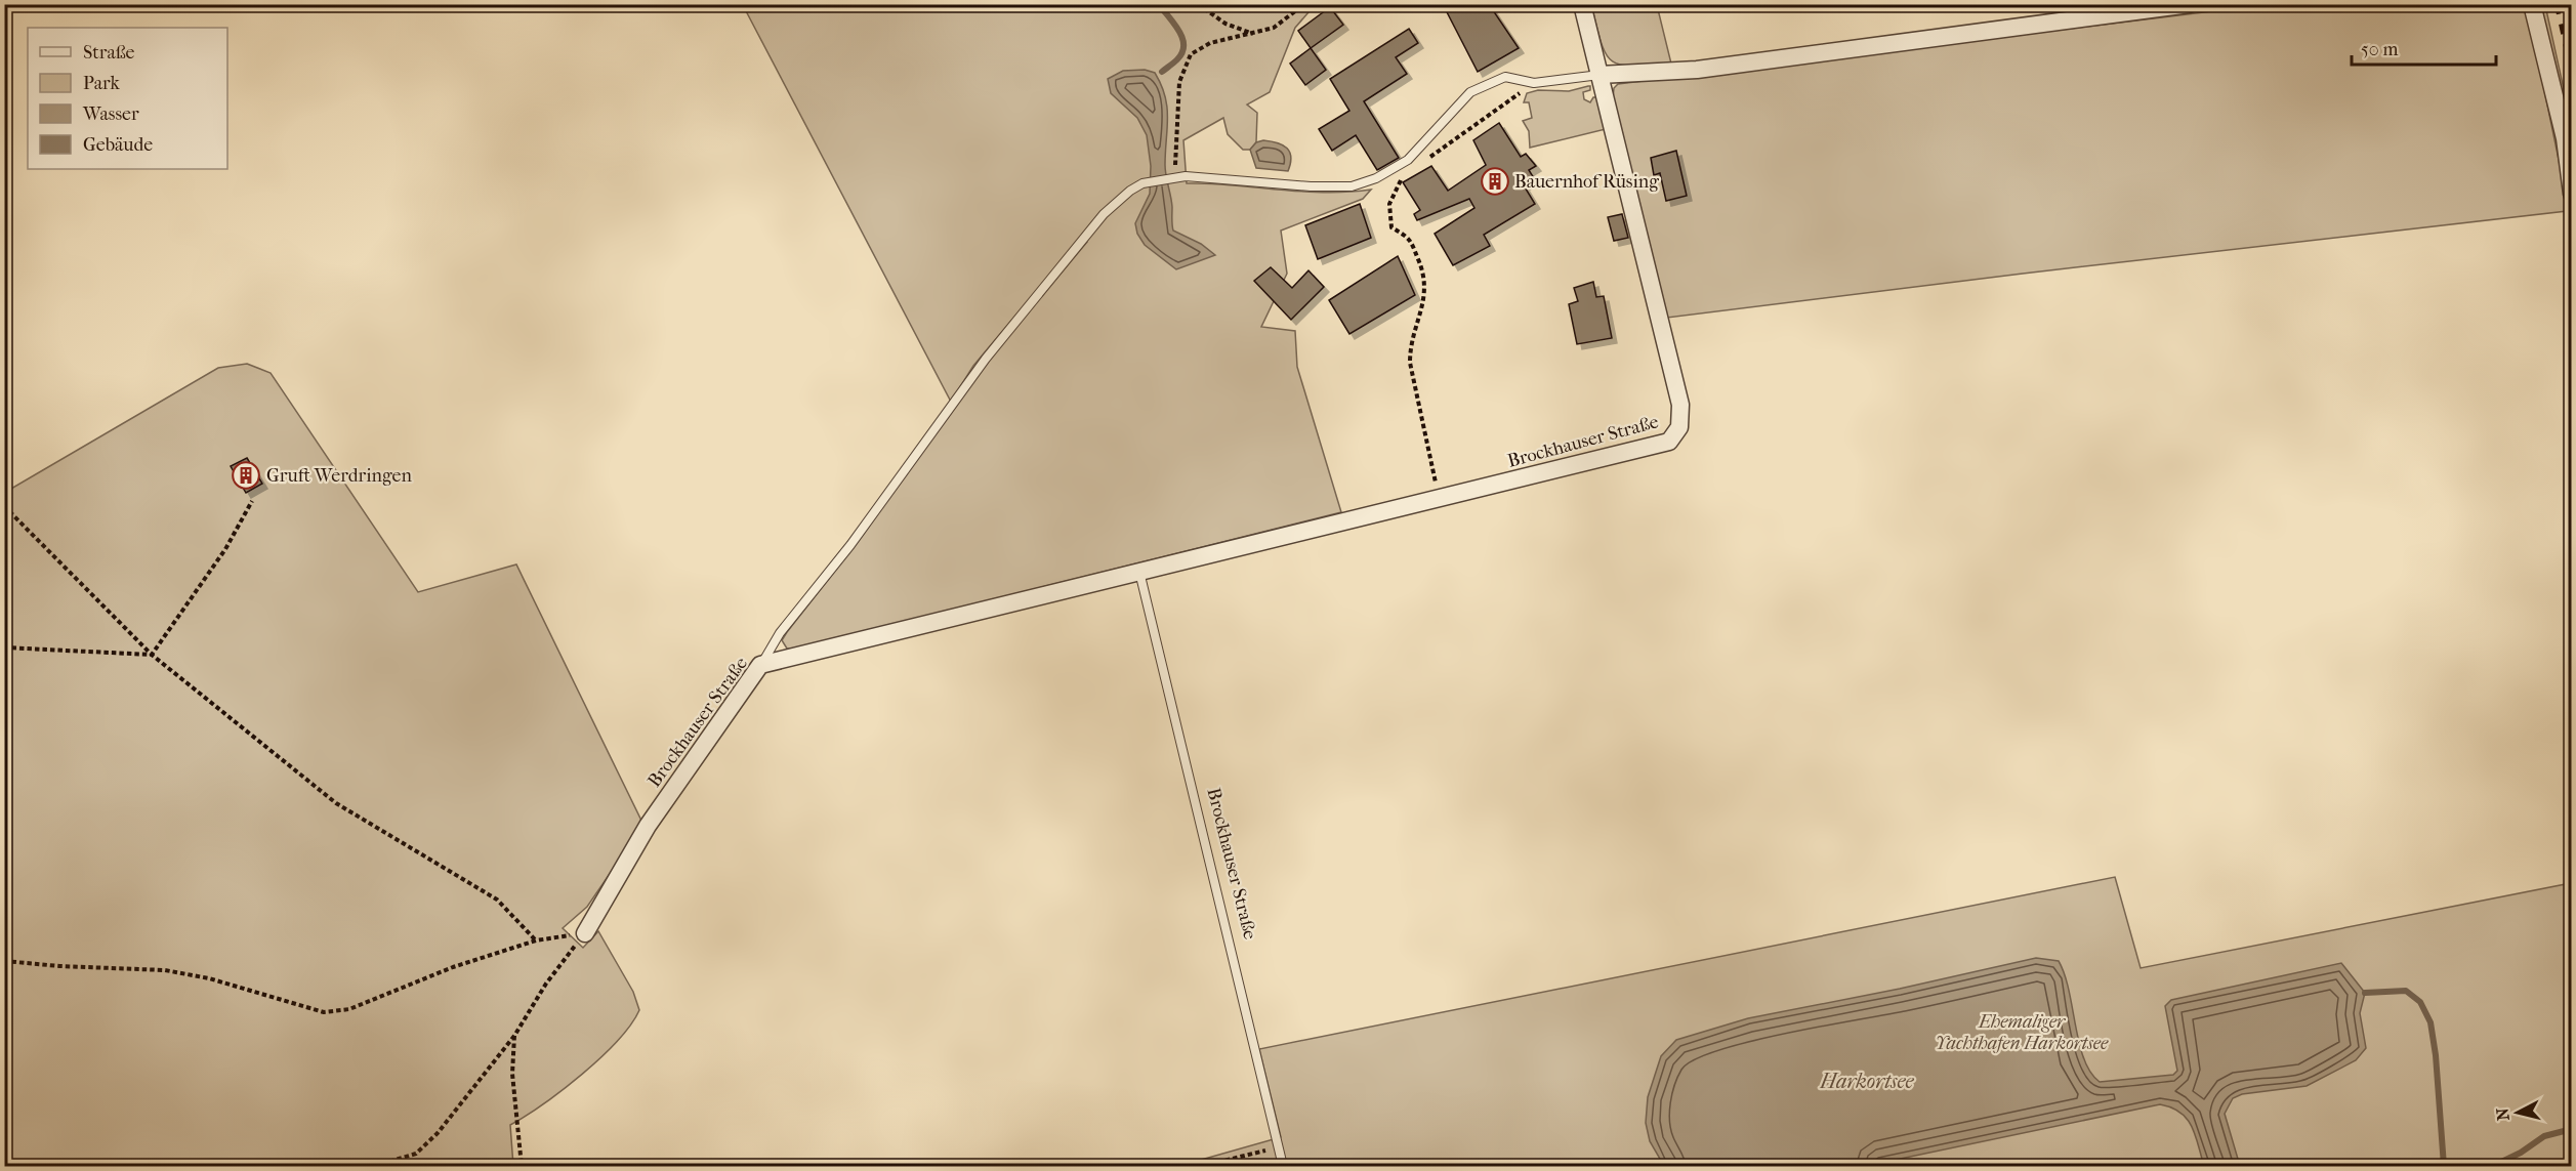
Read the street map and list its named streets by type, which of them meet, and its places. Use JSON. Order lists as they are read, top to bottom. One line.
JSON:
{"streets":{"street":["Brockhauser Straße"]},"water":["Harkortsee"],"parks":["Ehemaliger Yachthafen Harkortsee"],"places":{"building":["Bauernhof Rüsing","Gruft Werdringen"]},"legend":["Straße","Park","Wasser","Gebäude"],"scale_bar":"50 m","north":"left"}
